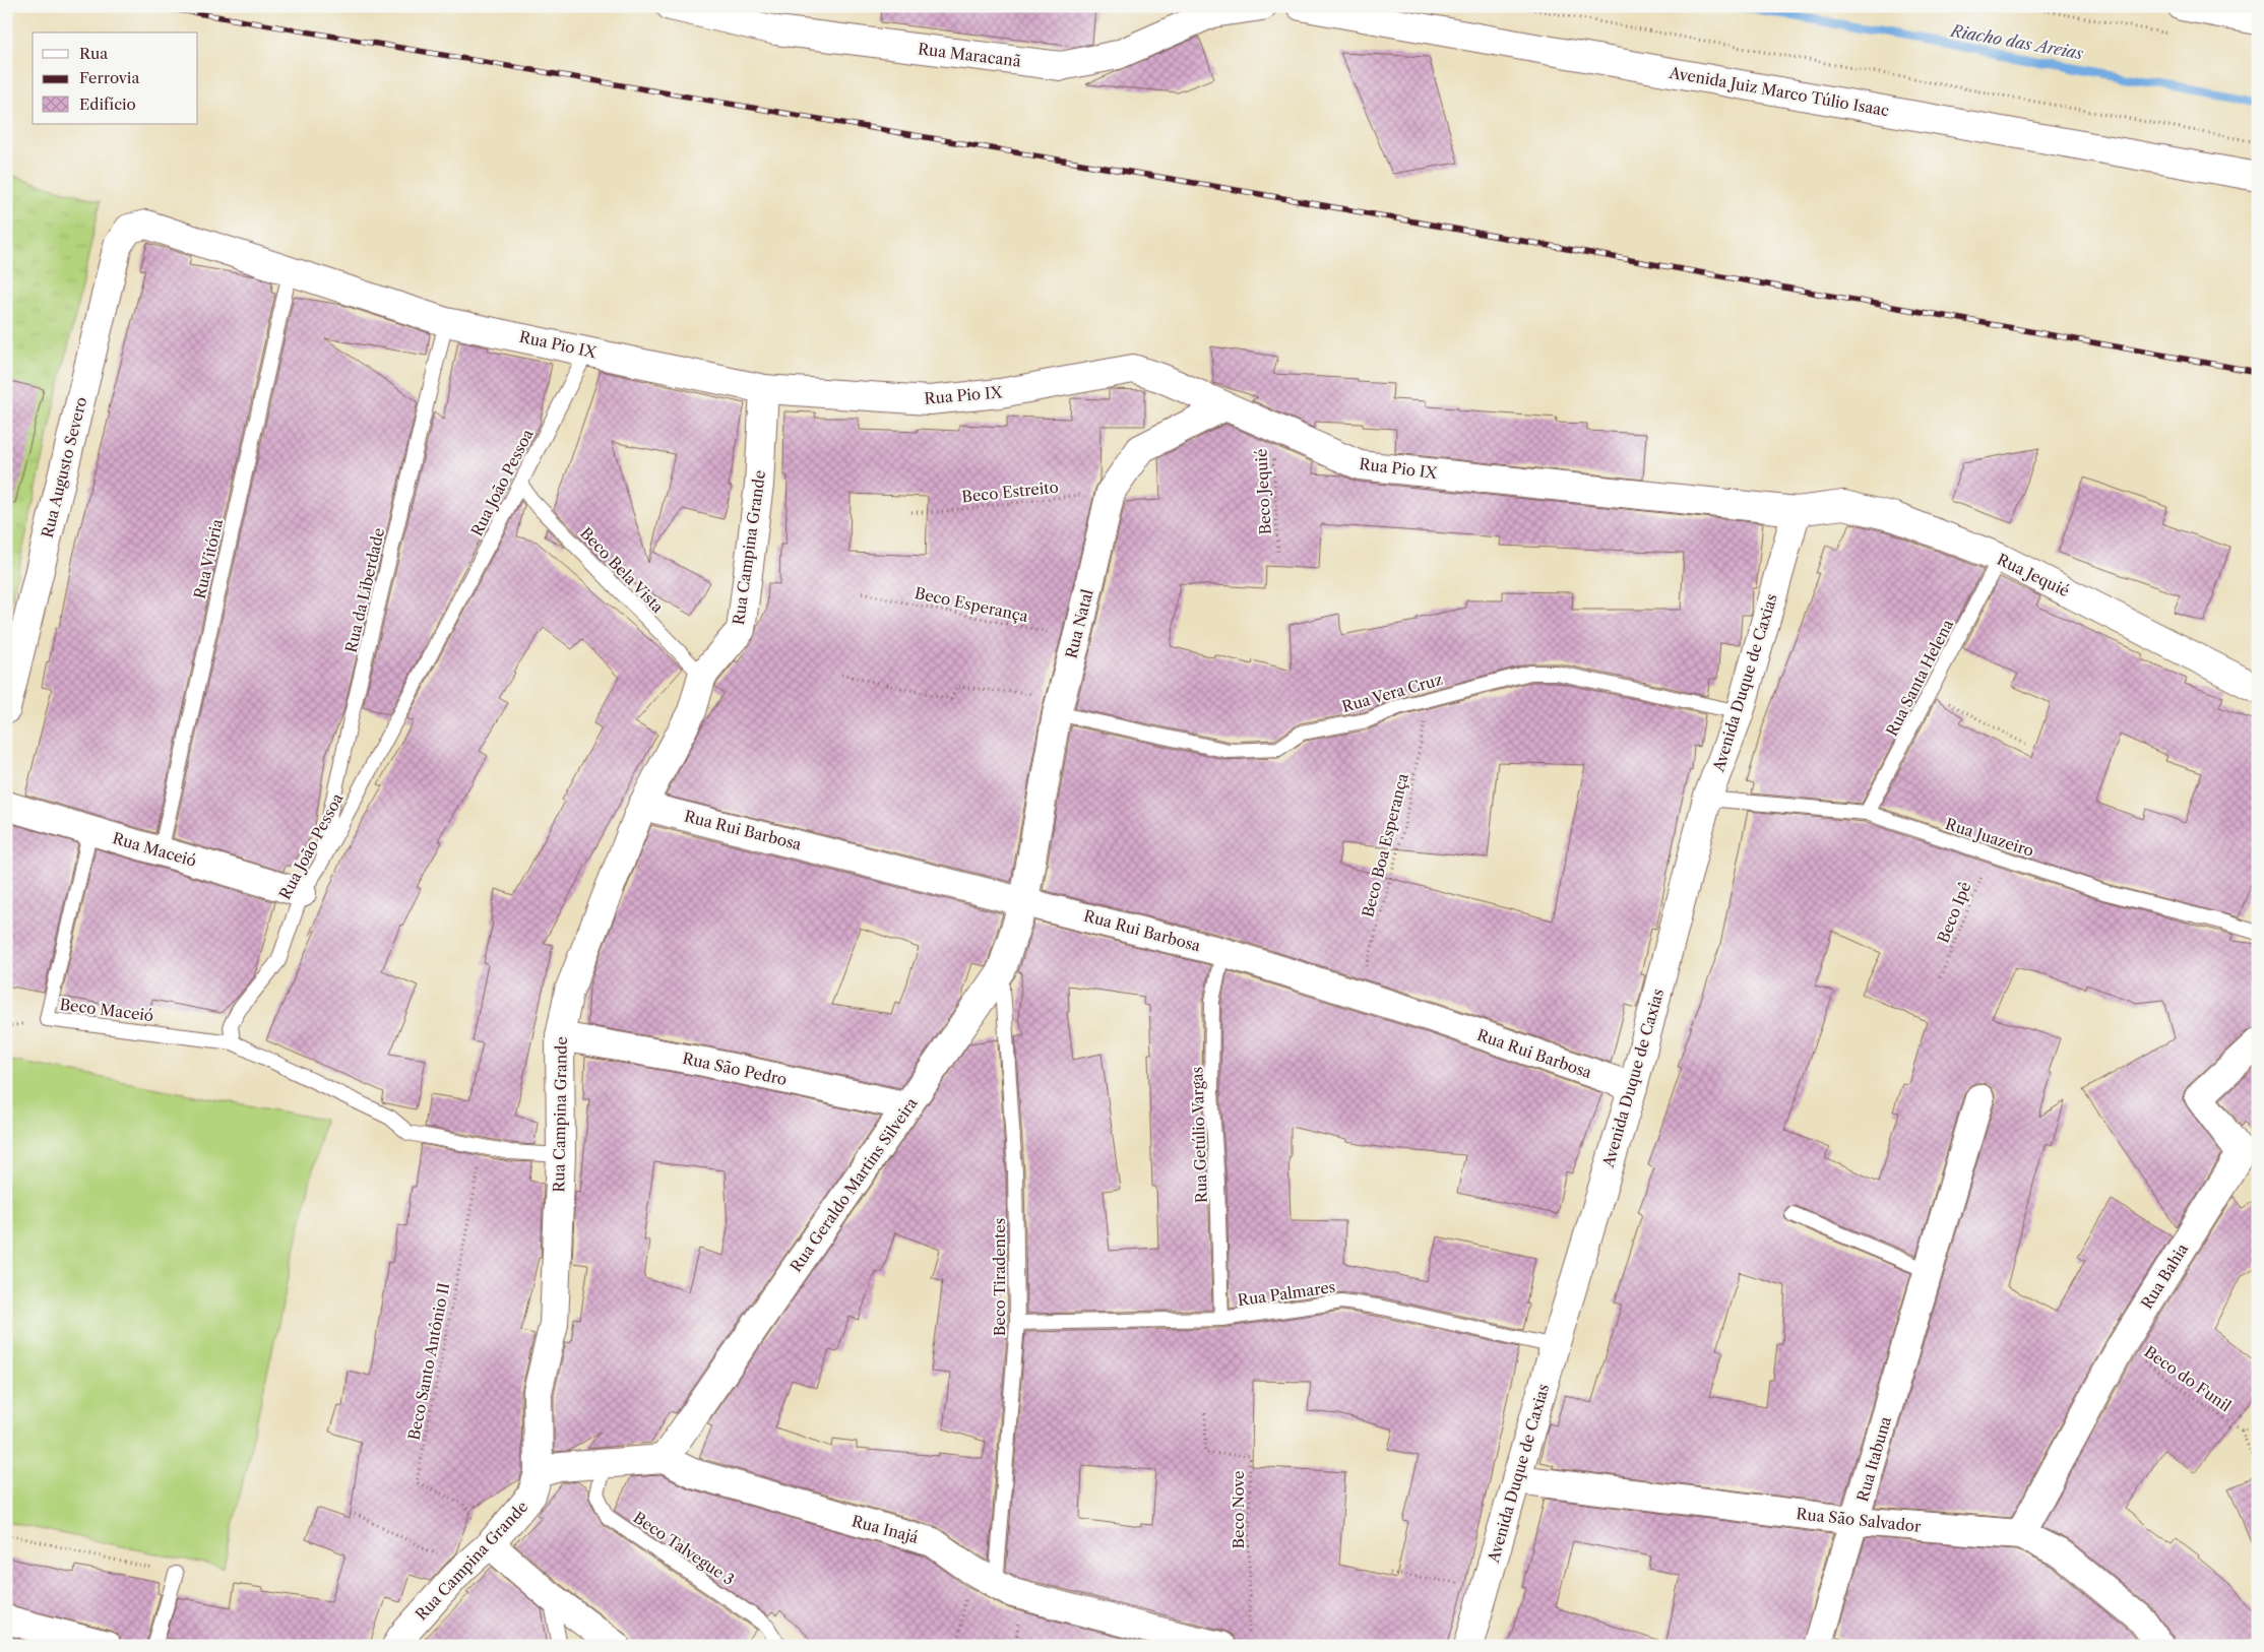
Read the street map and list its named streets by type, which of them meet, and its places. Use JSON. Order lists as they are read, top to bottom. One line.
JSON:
{"streets":{"street":["Rua Maracanã","Avenida Juiz Marco Túlio Isaac","Rua Pio IX","Rua Augusto Severo","Rua Campina Grande","Rua Jequié","Rua Natal","Avenida Duque de Caxias","Rua Rui Barbosa","Rua Maceió","Rua São Pedro","Rua Geraldo Martins Silveira","Rua Bahia","Rua Itabuna","Rua São Salvador","Rua Inajá"],"lane":["Rua João Pessoa","Rua Vitória","Beco Bela Vista","Rua da Liberdade","Rua Santa Helena","Rua Vera Cruz","Rua Juazeiro","Beco Maceió","Rua Getúlio Vargas","Beco Tiradentes","Rua Palmares","Beco Talvegue 3"],"path":["Beco Estreito","Beco Jequié","Beco Esperança","Beco Boa Esperança","Beco Ipê","Beco Santo Antônio II","Beco do Funil","Beco Nove"]},"crossings":[["Rua Pio IX","Rua Augusto Severo"],["Rua Pio IX","Rua João Pessoa"],["Rua Pio IX","Beco Jequié"],["Rua Pio IX","Rua Campina Grande"],["Rua Pio IX","Rua Vitória"],["Rua Pio IX","Rua Jequié"],["Rua Pio IX","Rua da Liberdade"],["Rua Pio IX","Rua Natal"],["Rua Pio IX","Avenida Duque de Caxias"],["Rua João Pessoa","Beco Bela Vista"],["Rua João Pessoa","Rua da Liberdade"],["Rua João Pessoa","Rua Maceió"],["Rua João Pessoa","Beco Maceió"],["Beco Estreito","Rua Natal"],["Rua Campina Grande","Beco Bela Vista"],["Rua Campina Grande","Rua Rui Barbosa"],["Rua Campina Grande","Rua São Pedro"],["Rua Campina Grande","Beco Santo Antônio II"],["Rua Vitória","Rua Maceió"],["Rua Jequié","Rua Santa Helena"],["Rua Jequié","Avenida Duque de Caxias"],["Beco Esperança","Rua Natal"],["Rua Natal","Rua Vera Cruz"],["Rua Natal","Rua Rui Barbosa"],["Rua Natal","Rua Geraldo Martins Silveira"],["Rua Santa Helena","Rua Juazeiro"],["Avenida Duque de Caxias","Rua Vera Cruz"],["Avenida Duque de Caxias","Rua Rui Barbosa"],["Avenida Duque de Caxias","Rua Juazeiro"],["Avenida Duque de Caxias","Rua Palmares"],["Avenida Duque de Caxias","Rua São Salvador"],["Rua Vera Cruz","Beco Boa Esperança"],["Rua Rui Barbosa","Beco Boa Esperança"],["Rua Rui Barbosa","Rua Getúlio Vargas"],["Rua Rui Barbosa","Rua Geraldo Martins Silveira"],["Rua Juazeiro","Beco Ipê"],["Rua Maceió","Beco Maceió"],["Rua São Pedro","Rua Geraldo Martins Silveira"],["Rua Getúlio Vargas","Rua Palmares"],["Rua Geraldo Martins Silveira","Beco Tiradentes"],["Rua Geraldo Martins Silveira","Rua Inajá"],["Rua Bahia","Beco do Funil"],["Rua Bahia","Rua São Salvador"],["Beco Tiradentes","Rua Palmares"],["Beco Tiradentes","Rua Inajá"],["Rua Itabuna","Rua São Salvador"]],"water":["Riacho das Areias"],"legend":["Rua","Ferrovia","Edifício"]}
